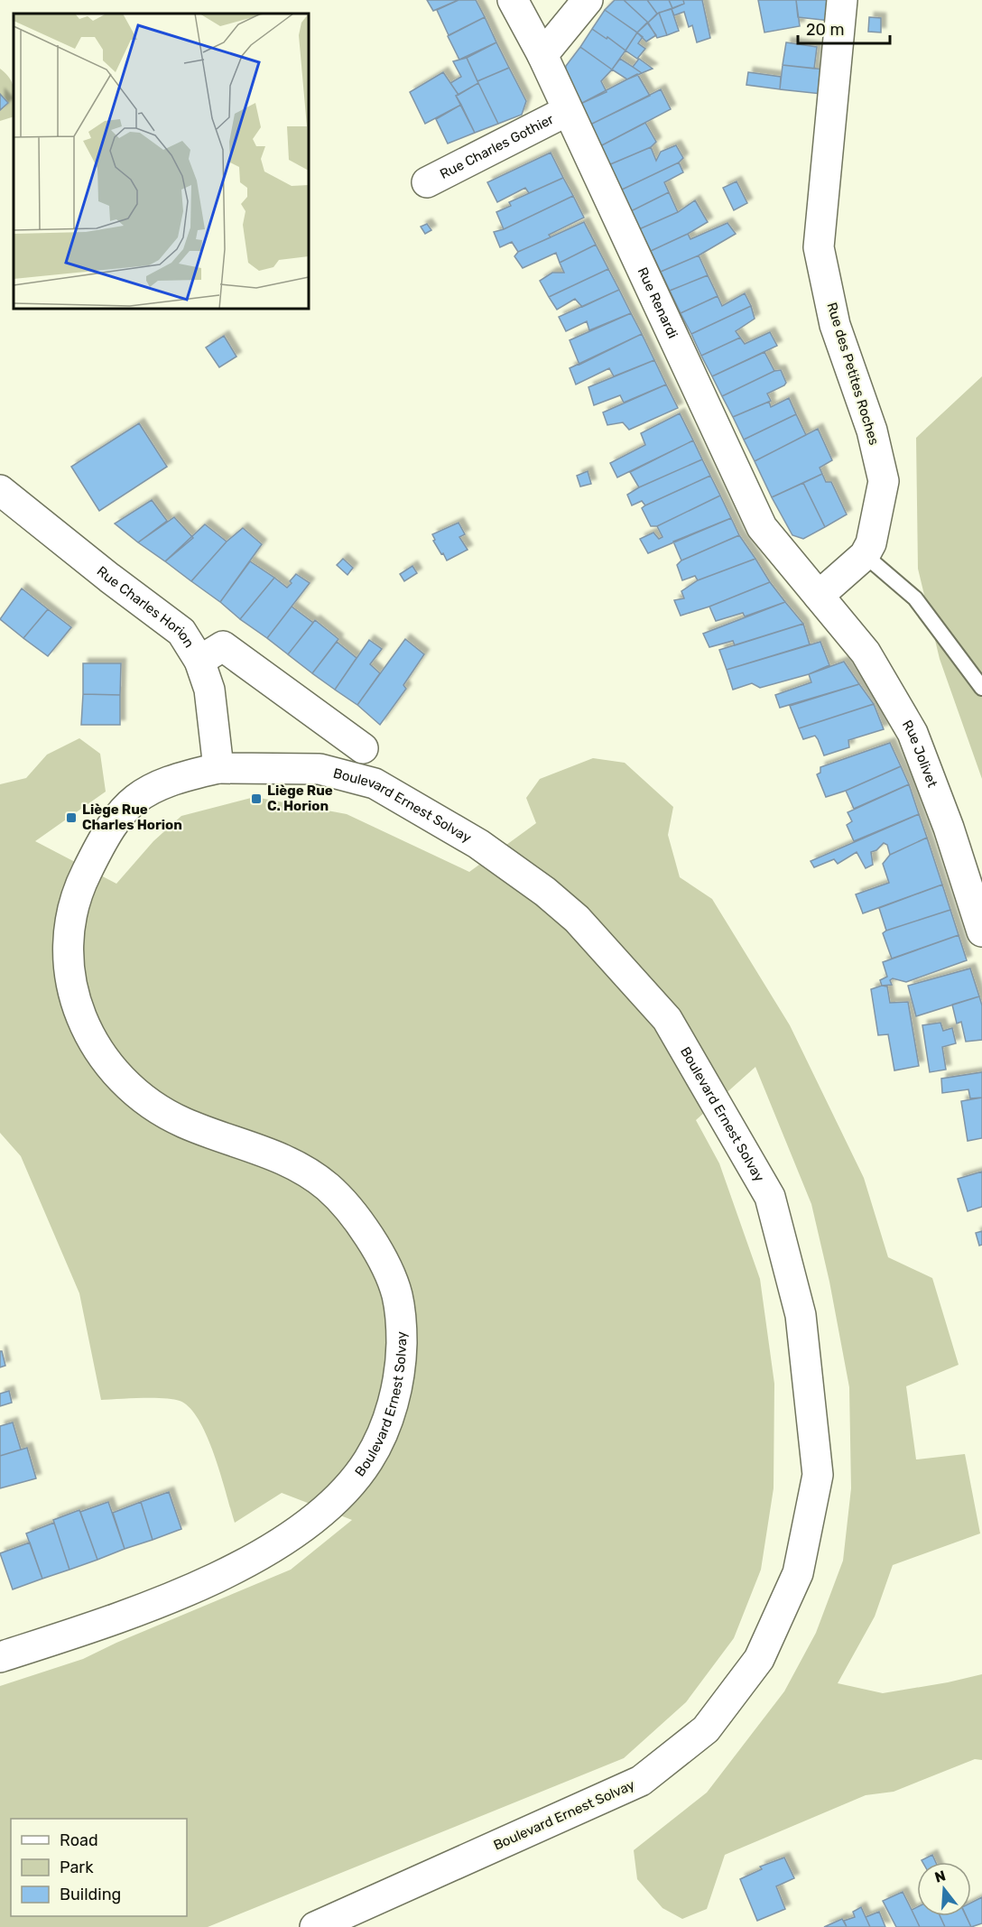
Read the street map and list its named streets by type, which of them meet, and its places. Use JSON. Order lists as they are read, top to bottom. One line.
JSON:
{"streets":{"street":["Rue Charles Gothier","Rue Renardi","Rue des Petites Roches","Rue Charles Horion","Rue Jolivet","Boulevard Ernest Solvay"]},"crossings":[["Rue Charles Gothier","Rue Renardi"],["Rue Renardi","Rue des Petites Roches"],["Rue Renardi","Rue Jolivet"],["Rue des Petites Roches","Rue Jolivet"],["Rue Charles Horion","Boulevard Ernest Solvay"]],"places":{"transit":["Liège Rue C. Horion","Liège Rue Charles Horion"]},"legend":["Road","Park","Building"],"scale_bar":"20 m","north":"top"}
